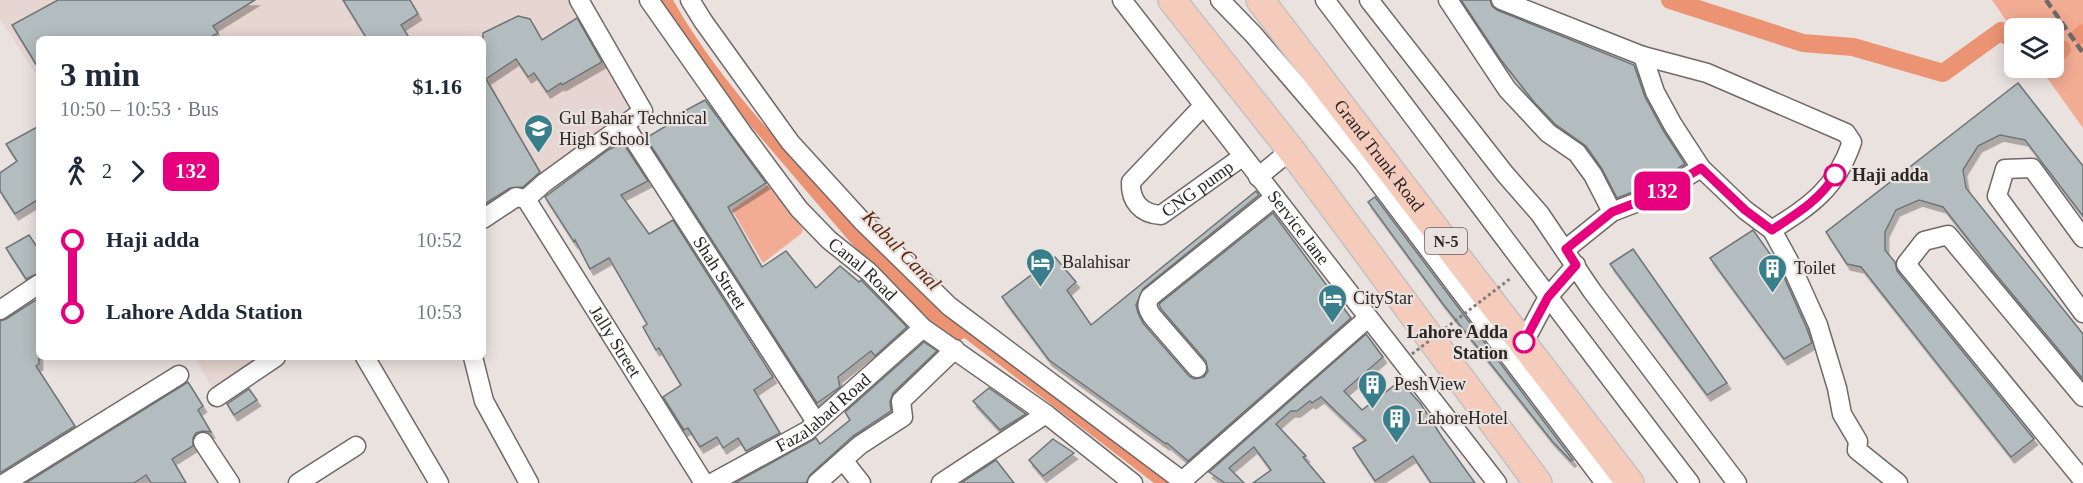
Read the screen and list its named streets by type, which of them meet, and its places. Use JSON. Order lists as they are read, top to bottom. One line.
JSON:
{"streets":{"highway":["Grand Trunk Road","N-5"],"street":["CNG pump","Service lane","Canal Road","Shah Street","Jally Street","Fazalabad Road"]},"crossings":[["CNG pump","Service lane"],["Canal Road","Fazalabad Road"],["Shah Street","Fazalabad Road"]],"water":["Kabul Canal"],"places":{"school or university":["Gul Bahar Technical High School"],"other":["Haji adda","Lahore Adda Station"],"hotel":["Balahisar","CityStar"],"building":["Toilet","PeshView","LahoreHotel"]},"lines":["bus line 132"],"page":{"on_map":"132","heading":["3 min","10:50 – 10:53 · Bus","$1.16"],"legs":["2","132"],"list":[{"name":"Haji adda","value":"10:52"},{"name":"Lahore Adda Station","value":"10:53"}]}}
